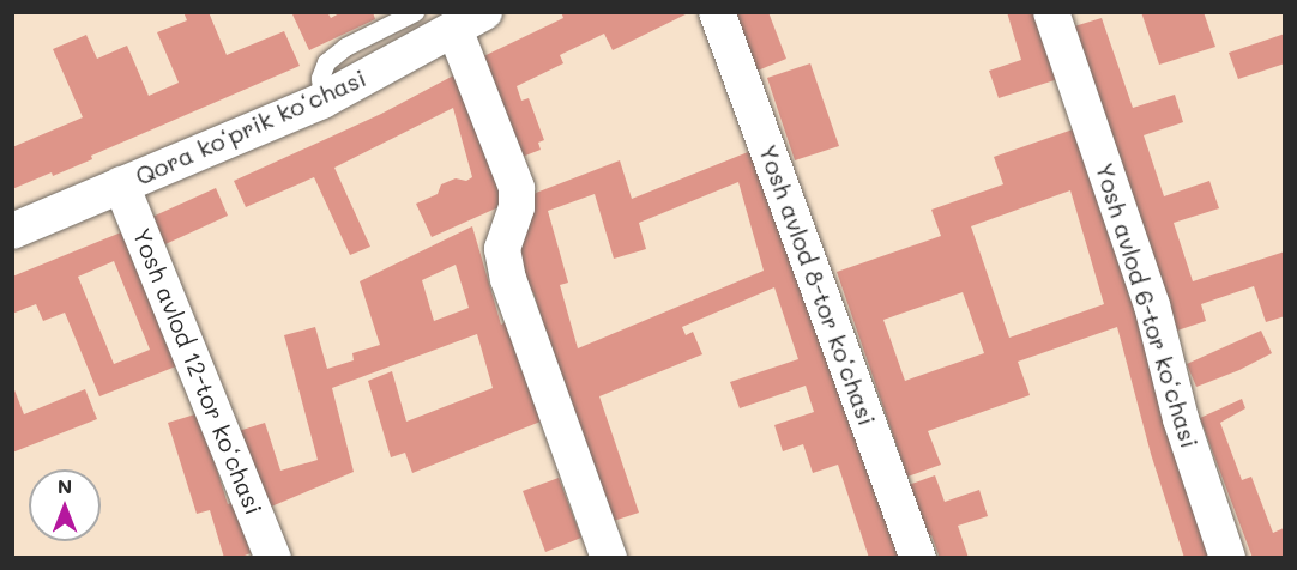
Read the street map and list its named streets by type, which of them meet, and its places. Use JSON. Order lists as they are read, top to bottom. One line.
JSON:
{"streets":{"street":["Qora koʻprik koʻchasi","Yosh avlod 8-tor koʻchasi","Yosh avlod 6-tor koʻchasi","Yosh avlod 12-tor koʻchasi"]},"crossings":[["Qora koʻprik koʻchasi","Yosh avlod 12-tor koʻchasi"]],"north":"top"}
